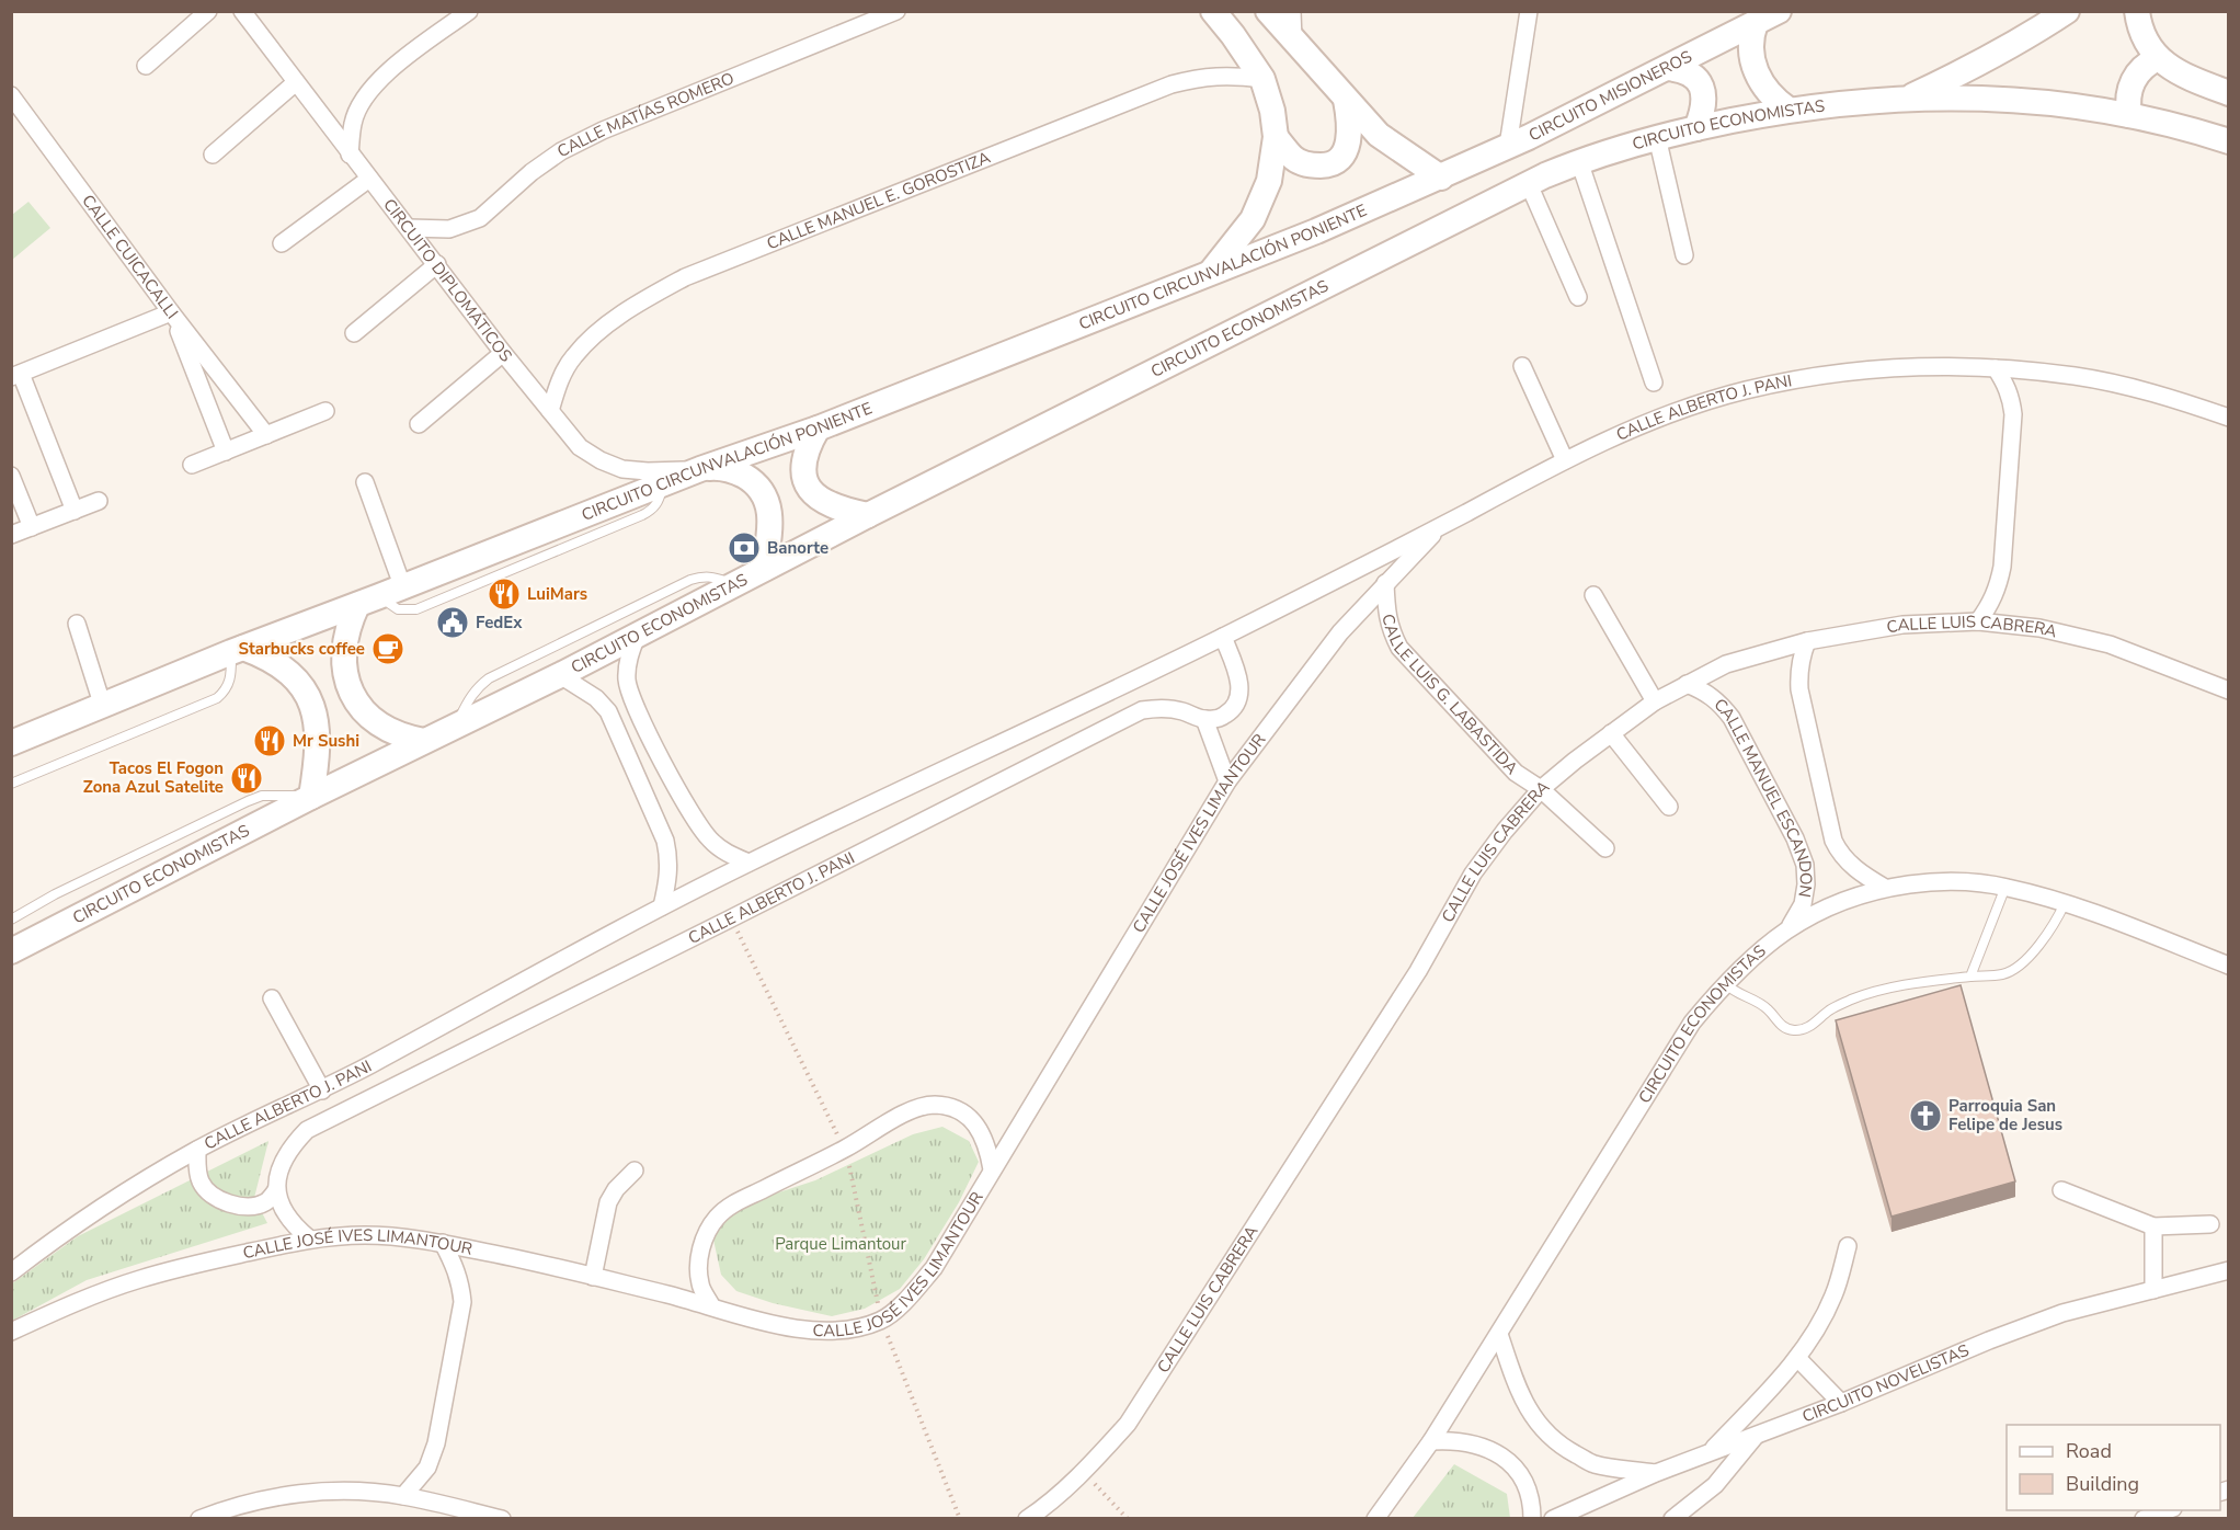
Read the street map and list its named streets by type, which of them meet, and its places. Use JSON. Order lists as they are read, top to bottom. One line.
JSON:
{"streets":{"main road":["CIRCUITO MISIONEROS","CIRCUITO ECONOMISTAS","CIRCUITO CIRCUNVALACIÓN PONIENTE"],"street":["CALLE MATÍAS ROMERO","CALLE MANUEL E. GOROSTIZA","CALLE CUICACALLI","CIRCUITO DIPLOMÁTICOS","CALLE ALBERTO J. PANI","CALLE LUIS CABRERA","CALLE LUIS G. LABASTIDA","CALLE MANUEL ESCANDON","CALLE JOSÉ IVES LIMANTOUR","CIRCUITO NOVELISTAS"]},"crossings":[["CIRCUITO MISIONEROS","CIRCUITO CIRCUNVALACIÓN PONIENTE"],["CALLE MATÍAS ROMERO","CIRCUITO DIPLOMÁTICOS"],["CIRCUITO ECONOMISTAS","CALLE MANUEL ESCANDON"],["CALLE MANUEL E. GOROSTIZA","CIRCUITO DIPLOMÁTICOS"],["CIRCUITO CIRCUNVALACIÓN PONIENTE","CIRCUITO DIPLOMÁTICOS"],["CALLE ALBERTO J. PANI","CALLE JOSÉ IVES LIMANTOUR"],["CALLE LUIS CABRERA","CALLE LUIS G. LABASTIDA"],["CALLE LUIS CABRERA","CALLE MANUEL ESCANDON"],["CALLE LUIS G. LABASTIDA","CALLE JOSÉ IVES LIMANTOUR"]],"parks":["Parque Limantour"],"places":{"bank":["Banorte"],"restaurant":["LuiMars","Mr Sushi","Tacos El Fogon Zona Azul Satelite"],"public building":["FedEx"],"cafe":["Starbucks coffee"],"church":["Parroquia San Felipe de Jesus"]},"legend":["Road","Building"]}
